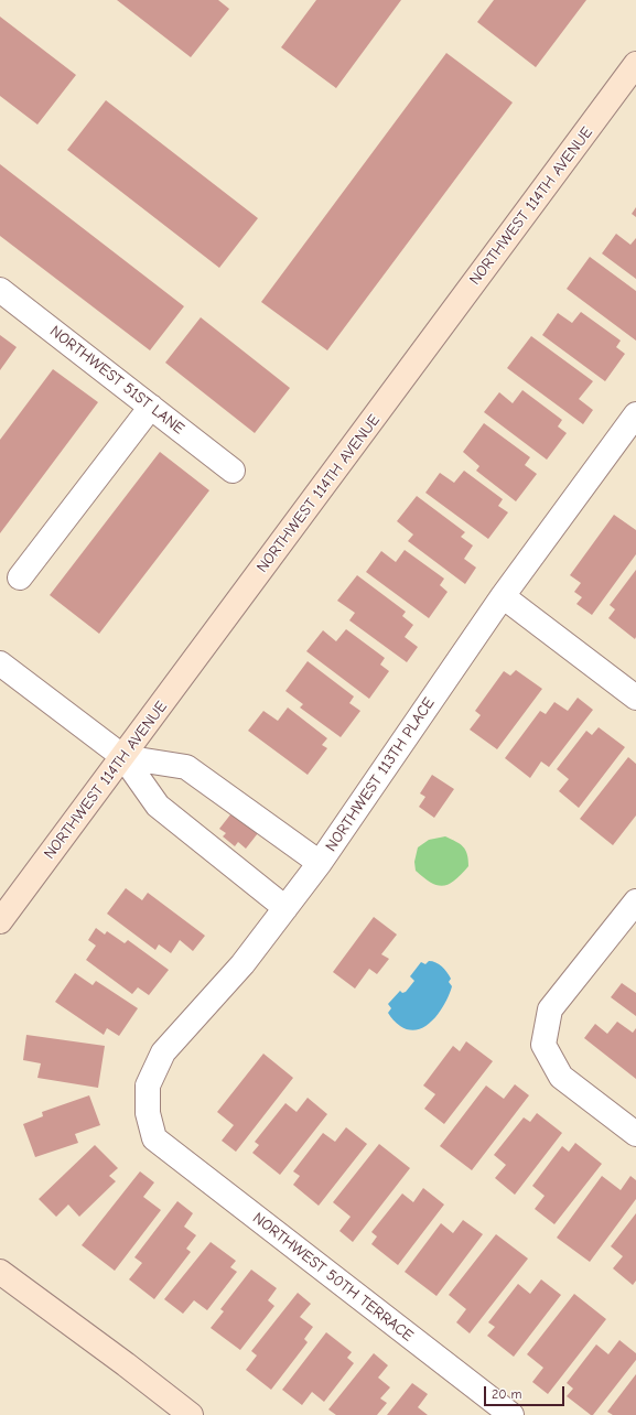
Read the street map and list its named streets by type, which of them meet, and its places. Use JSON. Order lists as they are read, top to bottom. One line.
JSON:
{"streets":{"street":["NORTHWEST 114TH AVENUE","NORTHWEST 51ST LANE","NORTHWEST 113TH PLACE","NORTHWEST 50TH TERRACE"]},"crossings":[["NORTHWEST 113TH PLACE","NORTHWEST 50TH TERRACE"]],"scale_bar":"20 m"}
